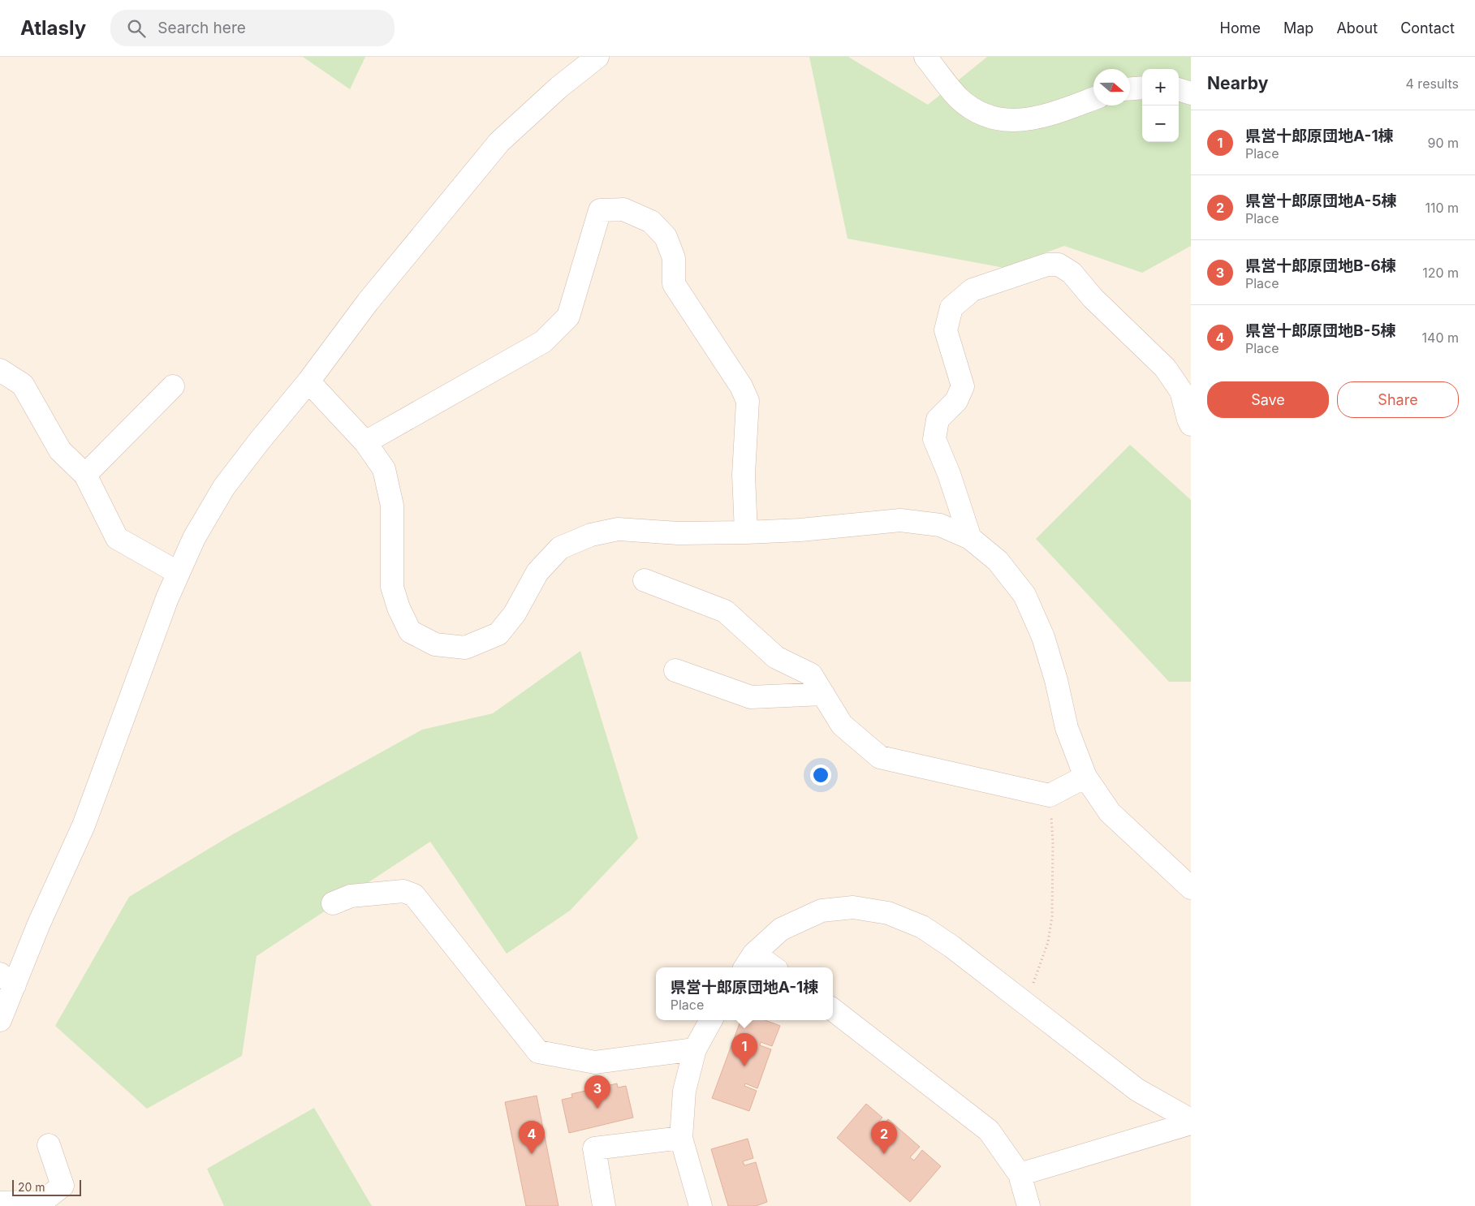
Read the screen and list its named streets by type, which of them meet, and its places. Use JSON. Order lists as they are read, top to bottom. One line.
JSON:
{"scale_bar":"20 m","north":"right","page":{"header":"Atlasly","search":"Search here","nav":["Home","Map","About","Contact"],"heading":["Nearby","4 results"],"map_buttons":["+","−"],"list":[{"mark":"1","name":"県営十郎原団地A-1棟","note":"Place","value":"90 m"},{"mark":"2","name":"県営十郎原団地A-5棟","note":"Place","value":"110 m"},{"mark":"3","name":"県営十郎原団地B-6棟","note":"Place","value":"120 m"},{"mark":"4","name":"県営十郎原団地B-5棟","note":"Place","value":"140 m"}],"buttons":["Save","Share"],"popup":["県営十郎原団地A-1棟","Place"],"pins":["1","3","2","4"],"scale":"20 m"}}
